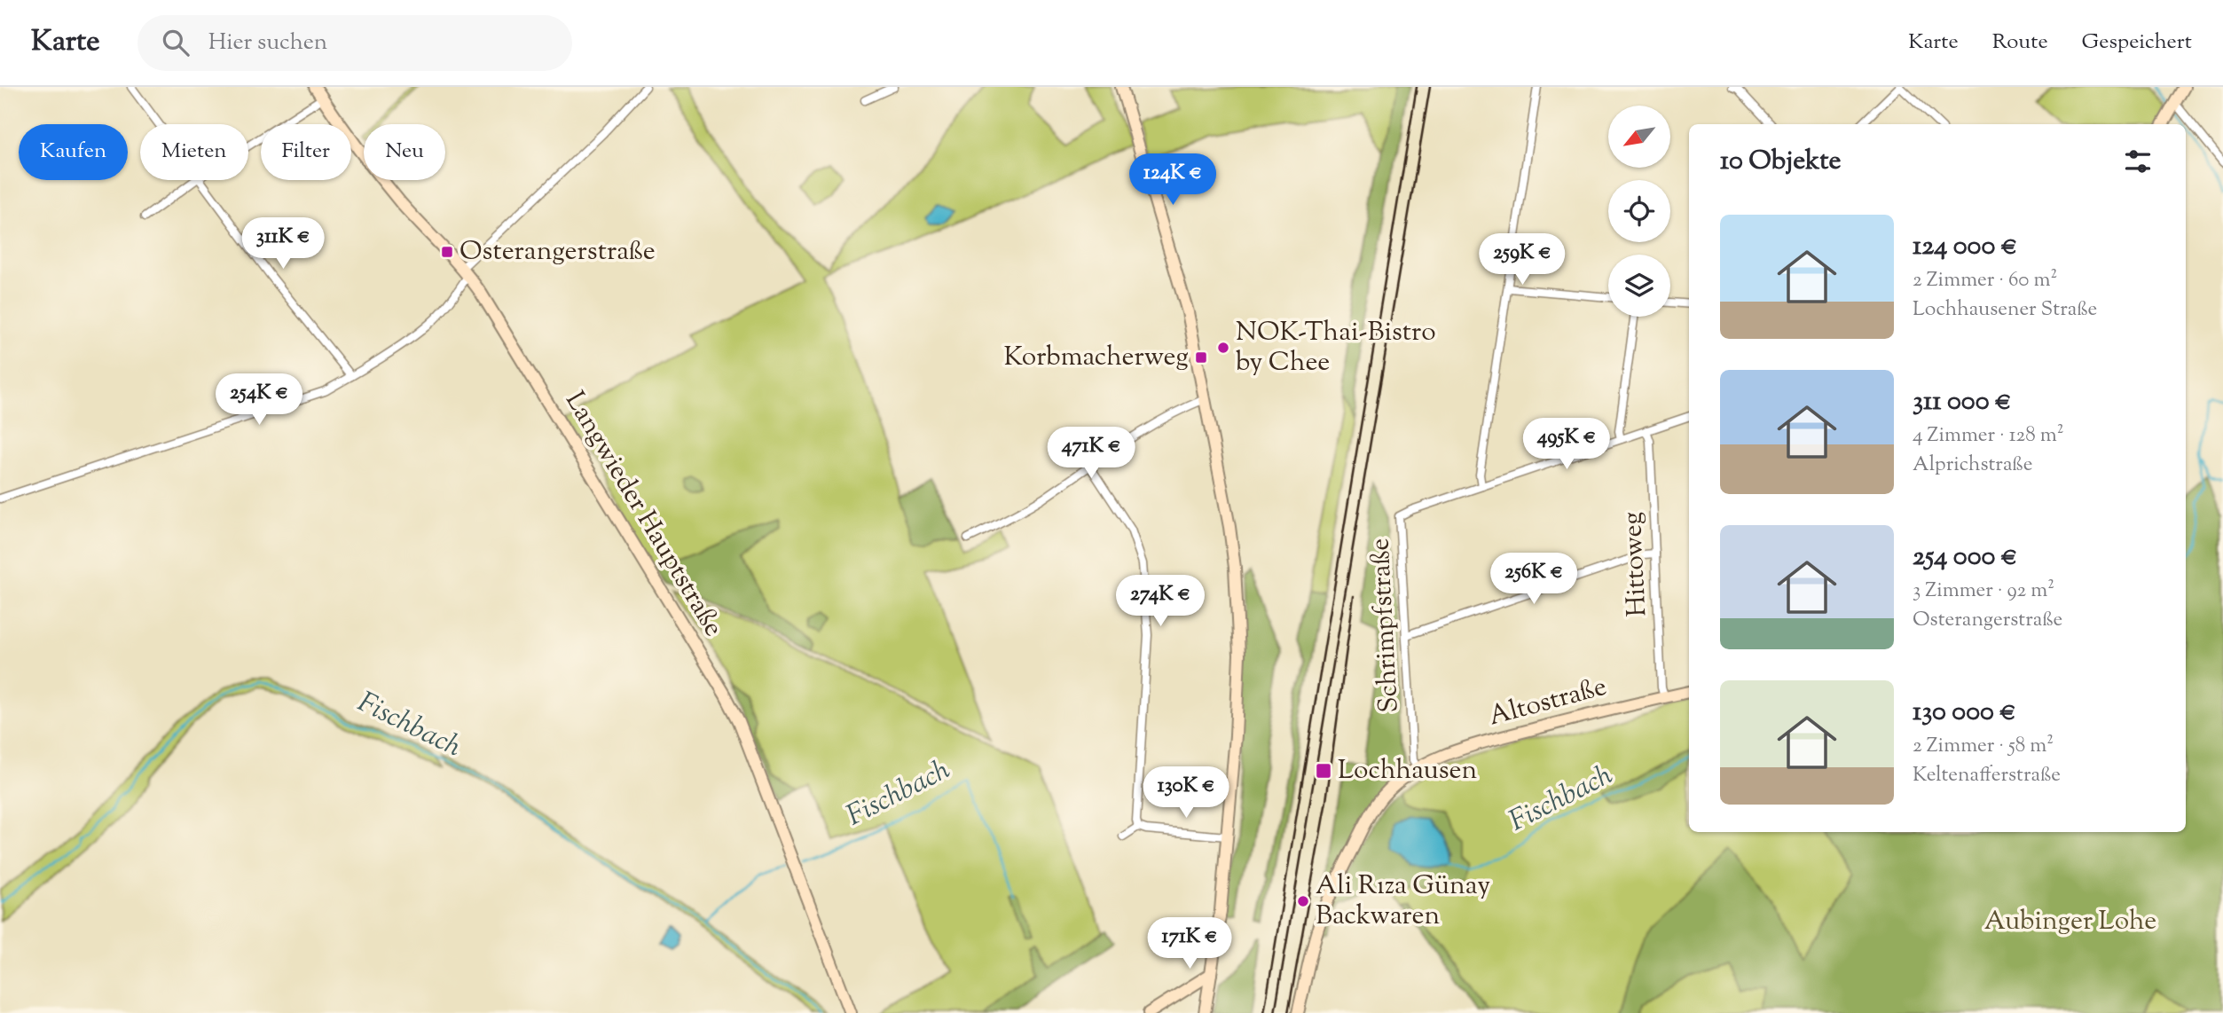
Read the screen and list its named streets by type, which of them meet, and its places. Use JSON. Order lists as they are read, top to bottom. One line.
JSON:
{"streets":{"main road":["Langwieder Hauptstraße","Altostraße"],"street":["Hittoweg","Schrimpfstraße"]},"crossings":[["Hittoweg","Altostraße"],["Schrimpfstraße","Altostraße"]],"water":["Fischbach"],"parks":["Aubinger Lohe"],"places":{"transit":["Osterangerstraße","Korbmacherweg","Lochhausen"],"other":["NOK-Thai-Bistro by Chee","Ali Rıza Günay Backwaren"]},"north":"bottom left","page":{"header":"Karte","search":"Hier suchen","nav":["Karte","Route","Gespeichert"],"chip":["Kaufen","Mieten","Filter","Neu"],"heading":"10 Objekte","price":["124K €","311K €","259K €","254K €","495K €","471K €","256K €","274K €","130K €","171K €"],"list":[{"name":"124 000 €","note":"2 Zimmer · 60 m² · Lochhausener Straße"},{"name":"311 000 €","note":"4 Zimmer · 128 m² · Alprichstraße"},{"name":"254 000 €","note":"3 Zimmer · 92 m² · Osterangerstraße"},{"name":"130 000 €","note":"2 Zimmer · 58 m² · Keltenafferstraße"}]}}
